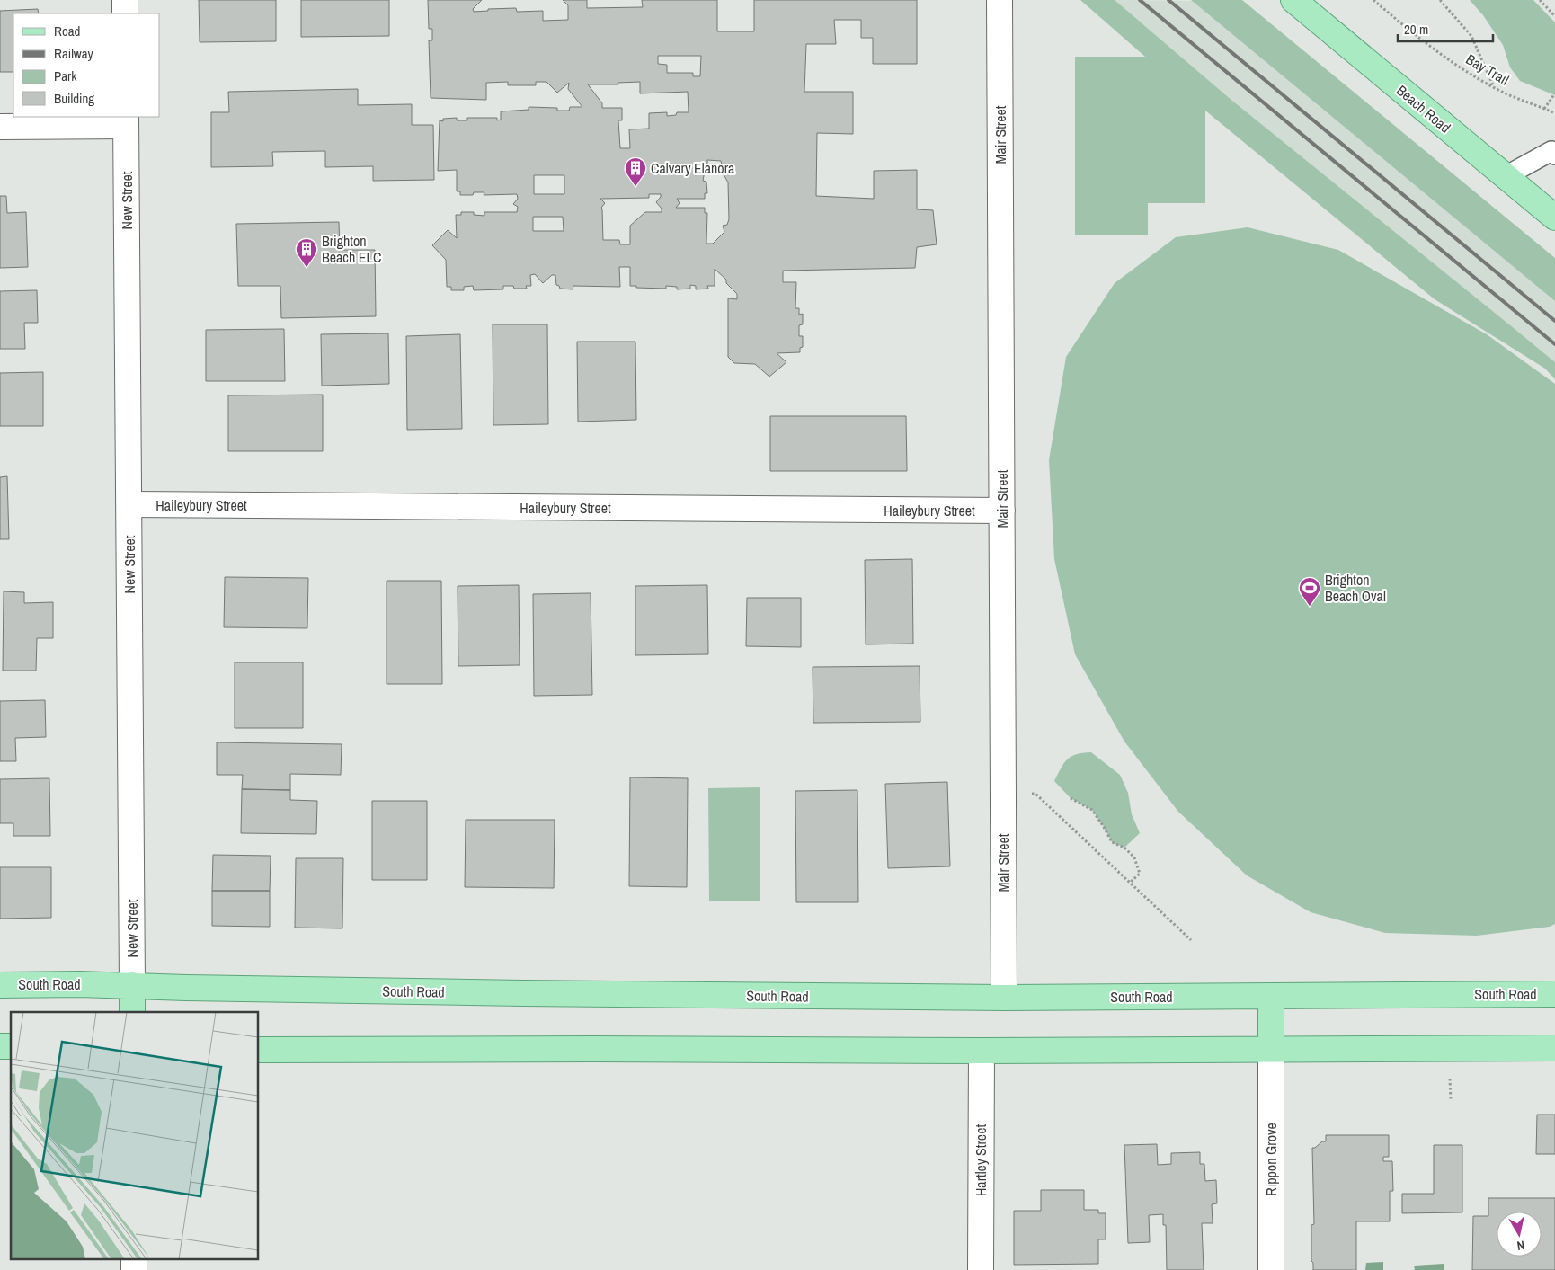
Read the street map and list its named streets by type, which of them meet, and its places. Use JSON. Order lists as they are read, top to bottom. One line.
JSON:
{"streets":{"main road":["Beach Road","New Street","South Road"],"street":["Mair Street","Haileybury Street","Rippon Grove","Hartley Street"],"path":["Bay Trail"]},"crossings":[["Mair Street","Haileybury Street"],["Mair Street","South Road"],["New Street","Haileybury Street"],["New Street","South Road"]],"places":{"building":["Calvary Elanora","Brighton Beach ELC"],"sports":["Brighton Beach Oval"]},"legend":["Road","Railway","Park","Building"],"scale_bar":"20 m","north":"bottom"}
